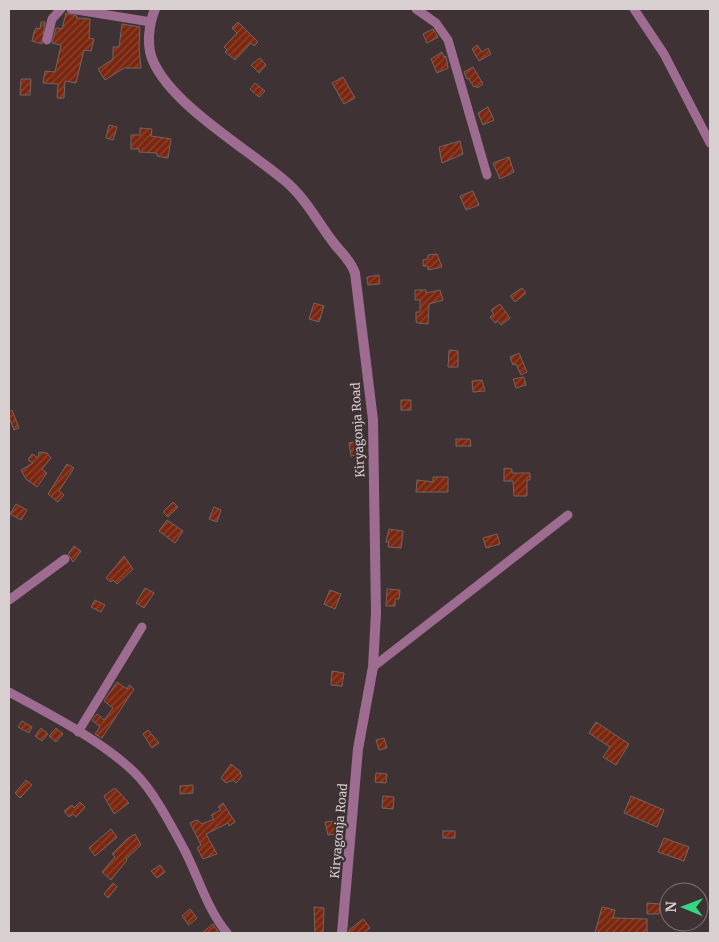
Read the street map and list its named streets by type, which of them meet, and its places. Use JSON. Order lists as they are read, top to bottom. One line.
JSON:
{"streets":{"street":["Kiryagonja Road"]},"north":"left"}
